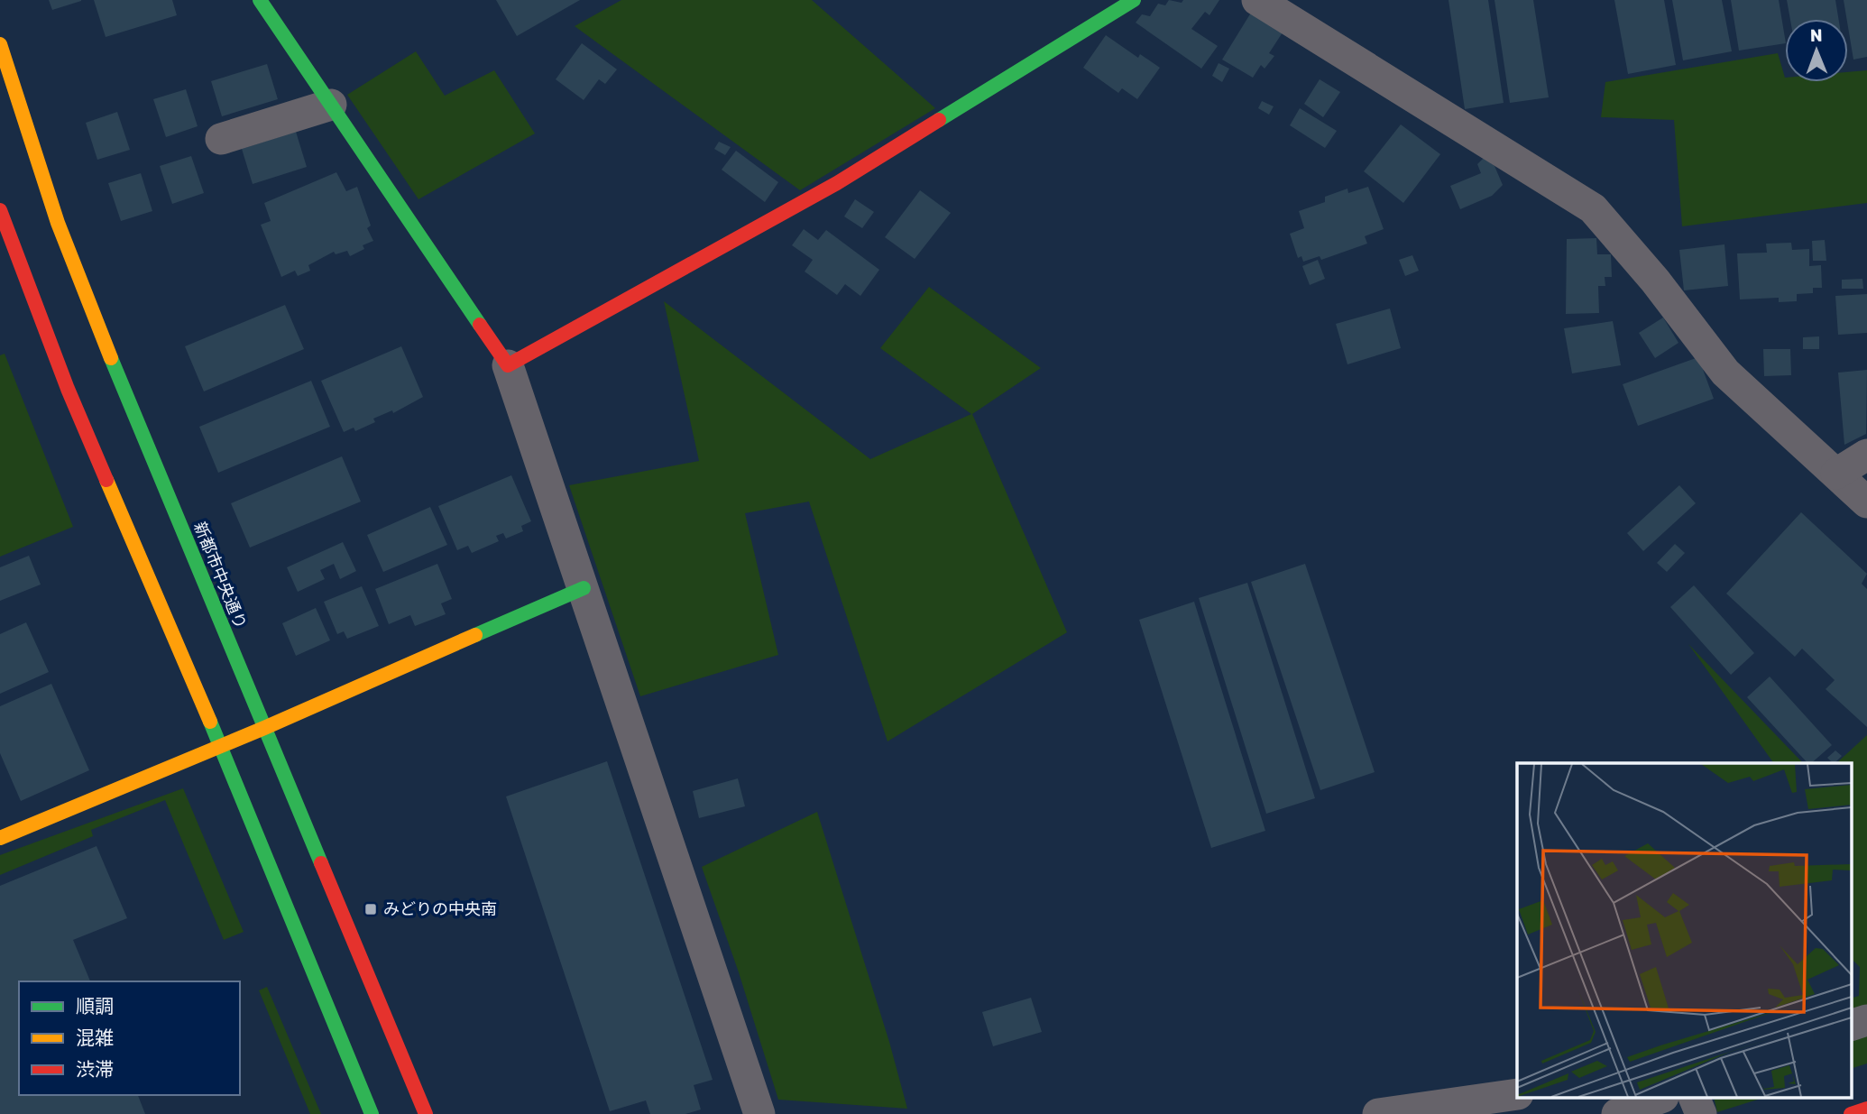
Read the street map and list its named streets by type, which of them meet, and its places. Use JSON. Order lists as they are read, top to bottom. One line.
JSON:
{"streets":{"main road":["新都市中央通り"]},"places":{"transit":["みどりの中央南"]},"legend":["順調","混雑","渋滞"],"north":"top"}
